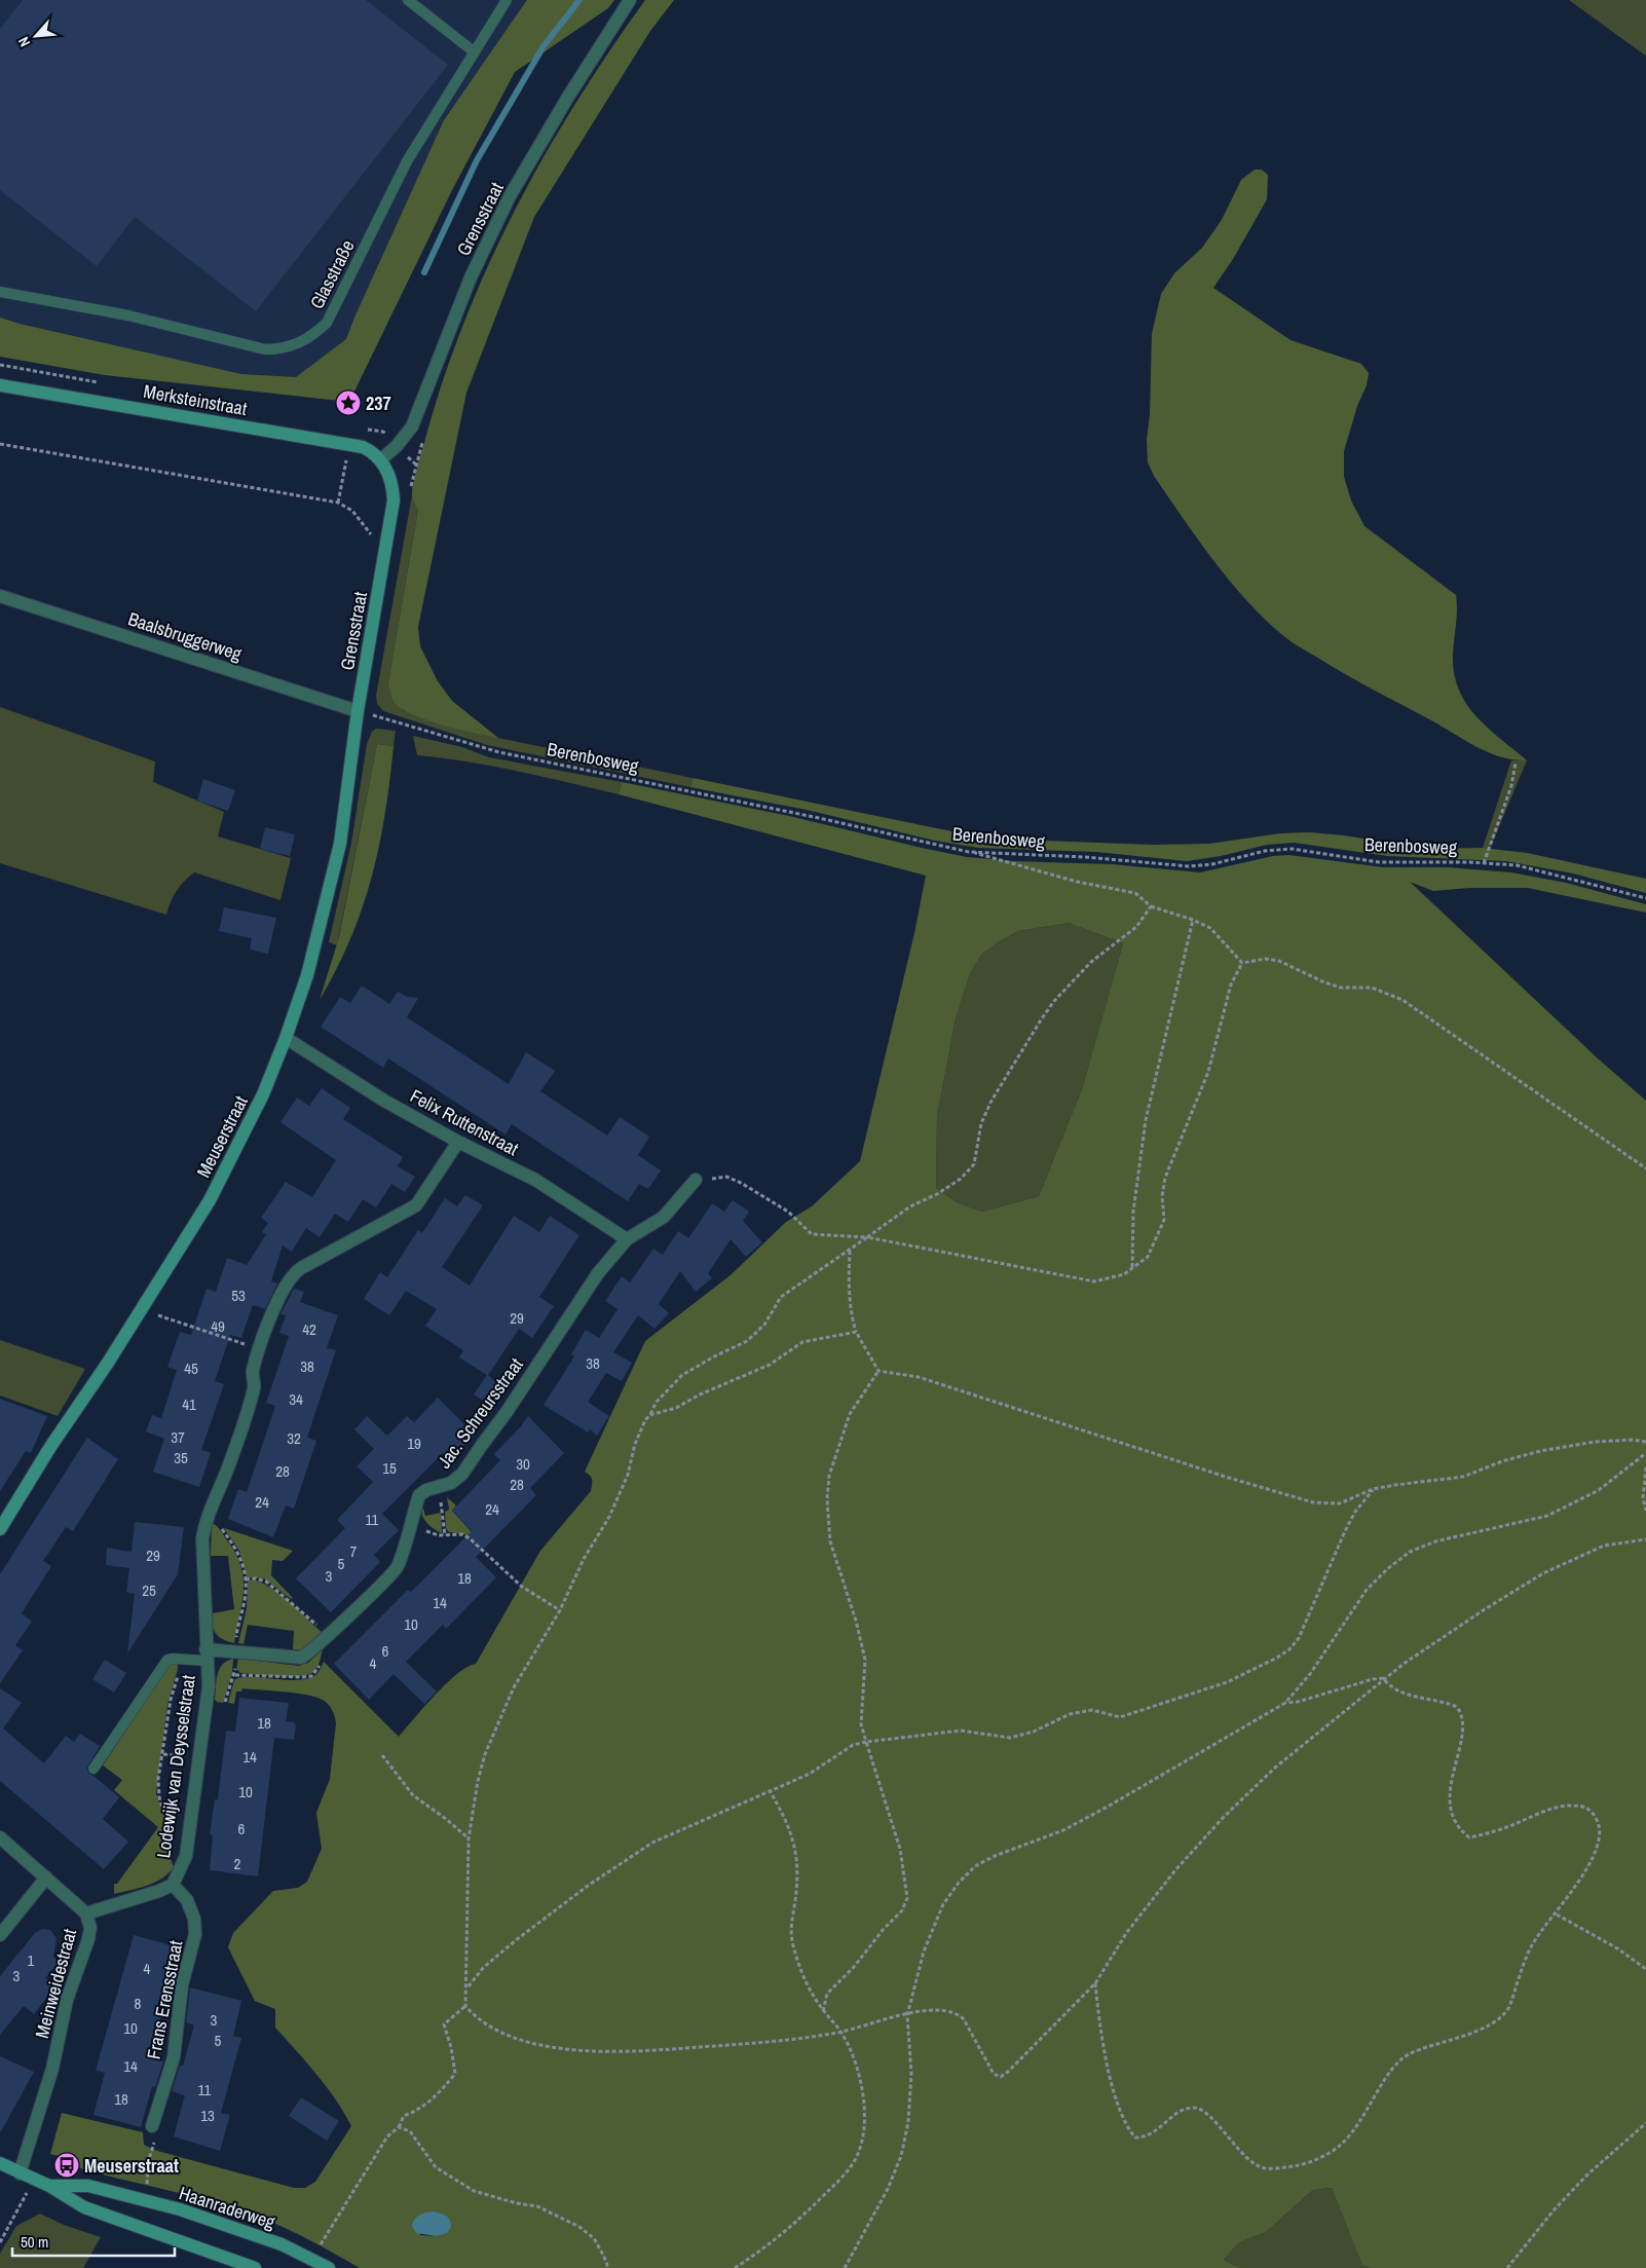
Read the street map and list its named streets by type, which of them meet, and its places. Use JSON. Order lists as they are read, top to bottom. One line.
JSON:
{"streets":{"street":["Grensstraat","Merksteinstraat","Baalsbruggerweg","Felix Ruttenstraat","Meuserstraat","Jac. Schreursstraat","Lodewijk van Deysselstraat","Meinweidestraat","Frans Erensstraat","Haanraderweg"],"lane":["Glasstraße"],"path":["Berenbosweg"]},"crossings":[["Grensstraat","Merksteinstraat"],["Grensstraat","Baalsbruggerweg"],["Grensstraat","Berenbosweg"],["Grensstraat","Meuserstraat"],["Baalsbruggerweg","Berenbosweg"],["Baalsbruggerweg","Meuserstraat"],["Berenbosweg","Meuserstraat"],["Felix Ruttenstraat","Meuserstraat"],["Felix Ruttenstraat","Jac. Schreursstraat"],["Felix Ruttenstraat","Lodewijk van Deysselstraat"],["Jac. Schreursstraat","Lodewijk van Deysselstraat"],["Lodewijk van Deysselstraat","Meinweidestraat"],["Lodewijk van Deysselstraat","Frans Erensstraat"],["Meinweidestraat","Haanraderweg"]],"places":{"place":["237"],"bus stop":["Meuserstraat"]},"house_numbers":["53","29","49","42","38","38","45","34","41","37","32","19","35","30","15","28","28","24","24","11","7","29","5","3","18","25","14","10","6","4","18","14","10","6","2","1","4","3","8","3","10","5","14","11","18","13"],"scale_bar":"50 m","north":"bottom left"}
